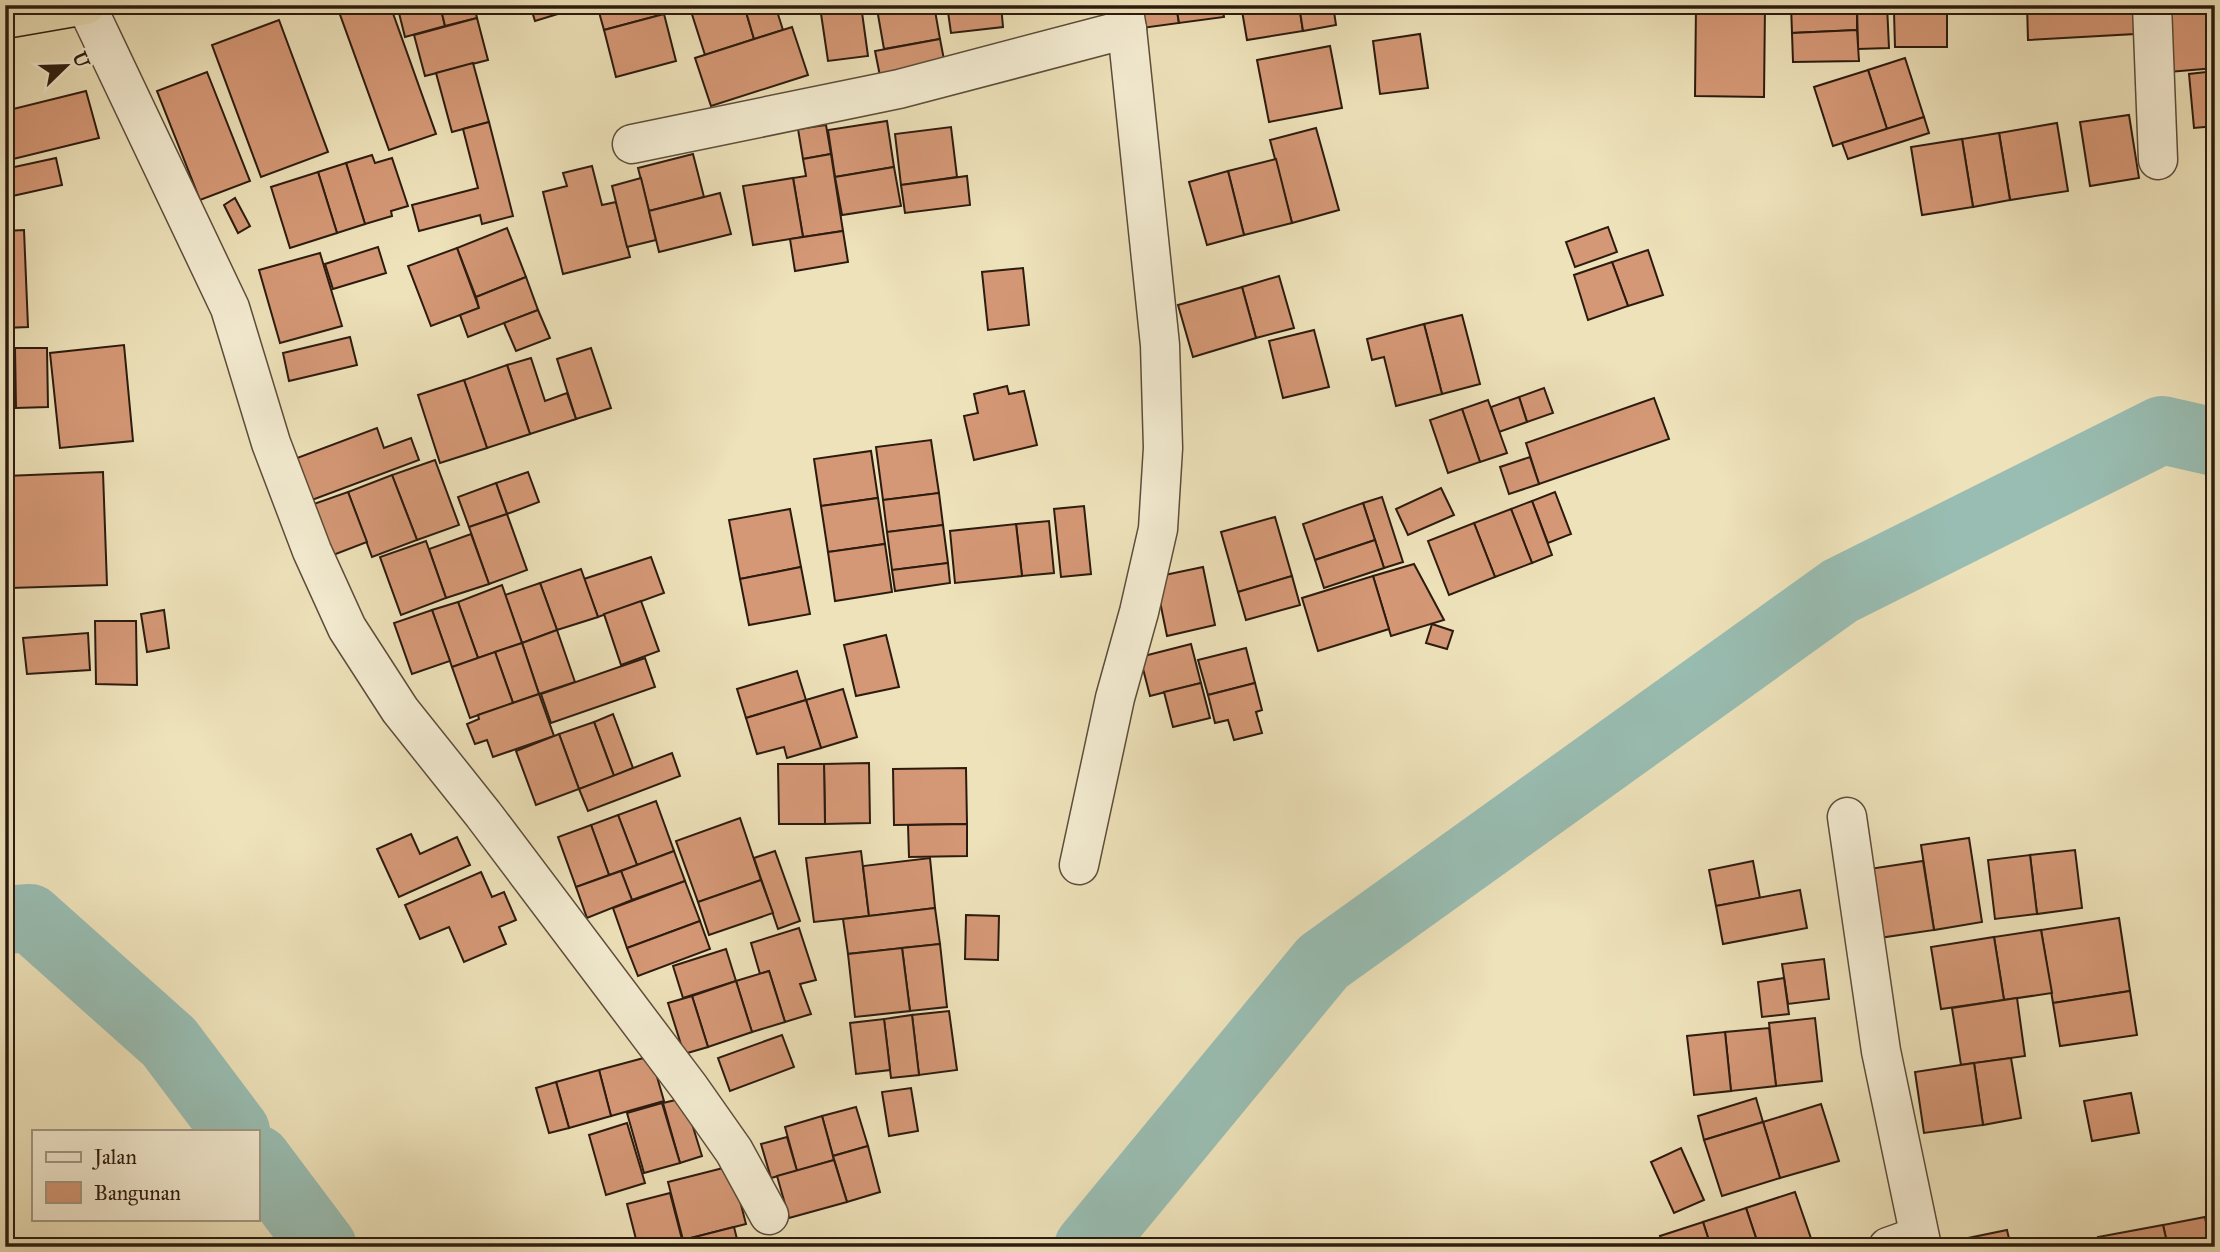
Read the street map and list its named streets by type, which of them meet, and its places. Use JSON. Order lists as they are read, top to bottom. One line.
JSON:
{"legend":["Jalan","Bangunan"],"north":"top right"}
